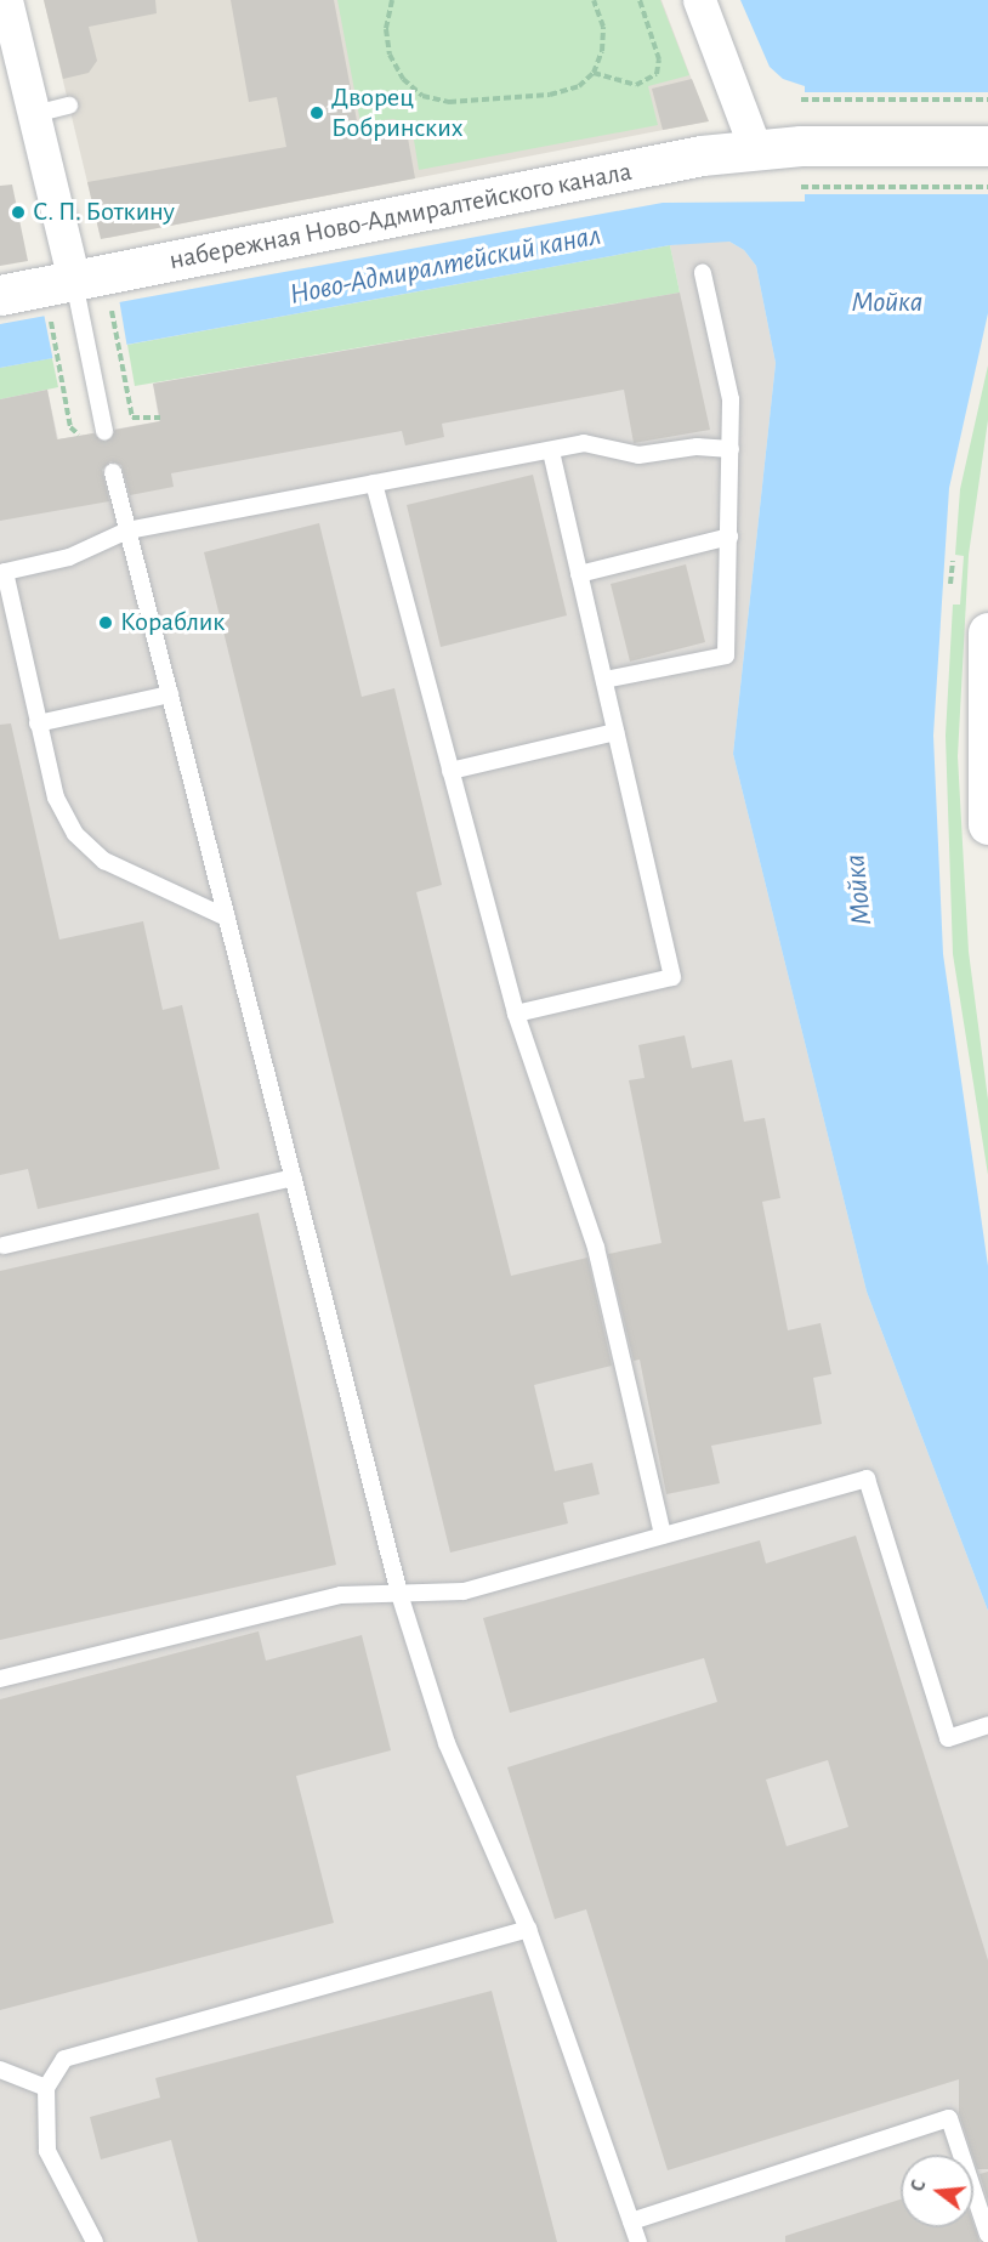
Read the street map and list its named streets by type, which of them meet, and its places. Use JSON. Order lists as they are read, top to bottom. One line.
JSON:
{"streets":{"main road":["набережная Ново-Адмиралтейского канала"]},"water":["Ново-Адмиралтейский канал","Мойка"],"places":["Дворец Бобринских","С. П. Боткину","Кораблик"],"north":"left"}
